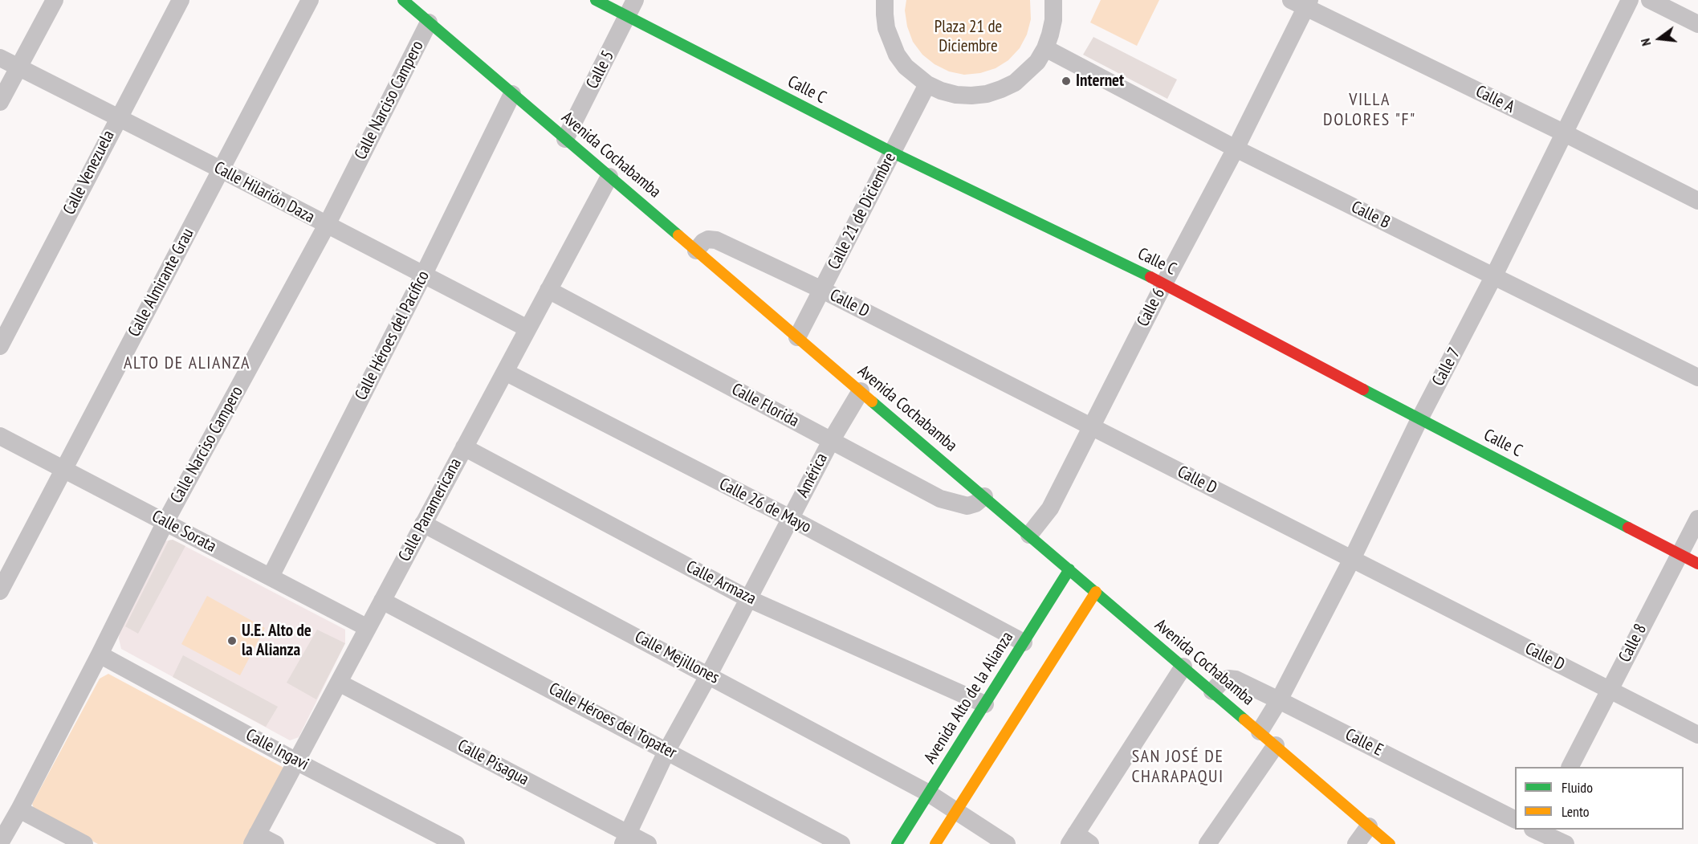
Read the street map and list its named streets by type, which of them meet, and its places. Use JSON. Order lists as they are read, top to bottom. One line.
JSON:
{"streets":{"street":["Calle 5","Calle C","Calle A","Calle Narciso Campero","Avenida Cochabamba","Calle Venezuela","Calle Hilarión Daza","Calle 21 de Diciembre","Calle B","Calle Almirante Grau","Calle D","Calle 6","Calle Héroes del Pacífico","Calle 7","Calle Florida","América","Calle 26 de Mayo","Calle Panamericana","Calle Sorata","Calle Armaza","Calle 8","Calle Mejillones","Avenida Alto de la Alianza","Calle Héroes del Topater","Calle E","Calle Ingavi","Calle Pisagua"]},"crossings":[["Calle 5","Calle C"],["Calle 5","Avenida Cochabamba"],["Calle C","Calle 21 de Diciembre"],["Calle C","Calle 6"],["Calle C","Calle 7"],["Calle C","Calle 8"],["Calle A","Calle 6"],["Calle A","Calle 7"],["Calle Narciso Campero","Avenida Cochabamba"],["Calle Narciso Campero","Calle Hilarión Daza"],["Calle Narciso Campero","Calle Sorata"],["Calle Narciso Campero","Calle Ingavi"],["Avenida Cochabamba","Calle 21 de Diciembre"],["Avenida Cochabamba","Calle D"],["Avenida Cochabamba","Calle 6"],["Avenida Cochabamba","Calle Héroes del Pacífico"],["Avenida Cochabamba","Calle 7"],["Avenida Cochabamba","Calle Florida"],["Avenida Cochabamba","América"],["Avenida Cochabamba","Calle Panamericana"],["Avenida Cochabamba","Avenida Alto de la Alianza"],["Avenida Cochabamba","Calle E"],["Calle Venezuela","Calle Hilarión Daza"],["Calle Hilarión Daza","Calle Almirante Grau"],["Calle Hilarión Daza","Calle Héroes del Pacífico"],["Calle Hilarión Daza","Calle Panamericana"],["Calle 21 de Diciembre","Calle D"],["Calle B","Calle 6"],["Calle B","Calle 7"],["Calle Almirante Grau","Calle Sorata"],["Calle D","Calle 6"],["Calle D","Calle 7"],["Calle D","Calle 8"],["Calle Héroes del Pacífico","Calle Sorata"],["Calle 7","Calle E"],["Calle Florida","América"],["Calle Florida","Calle Panamericana"],["América","Calle 26 de Mayo"],["América","Calle Armaza"],["América","Calle Mejillones"],["América","Calle Héroes del Topater"],["América","Calle Pisagua"],["Calle 26 de Mayo","Calle Panamericana"],["Calle 26 de Mayo","Avenida Alto de la Alianza"],["Calle Panamericana","Calle Sorata"],["Calle Panamericana","Calle Armaza"],["Calle Panamericana","Calle Mejillones"],["Calle Panamericana","Calle Héroes del Topater"],["Calle Panamericana","Calle Ingavi"],["Calle Panamericana","Calle Pisagua"],["Calle Armaza","Avenida Alto de la Alianza"],["Calle Mejillones","Avenida Alto de la Alianza"]],"districts":["VILLA DOLORES \"F\"","ALTO DE ALIANZA","SAN JOSÉ DE CHARAPAQUI"],"parks":["Plaza 21 de Diciembre"],"places":["Internet","U.E. Alto de la Alianza"],"legend":["Fluido","Lento"],"north":"left"}
